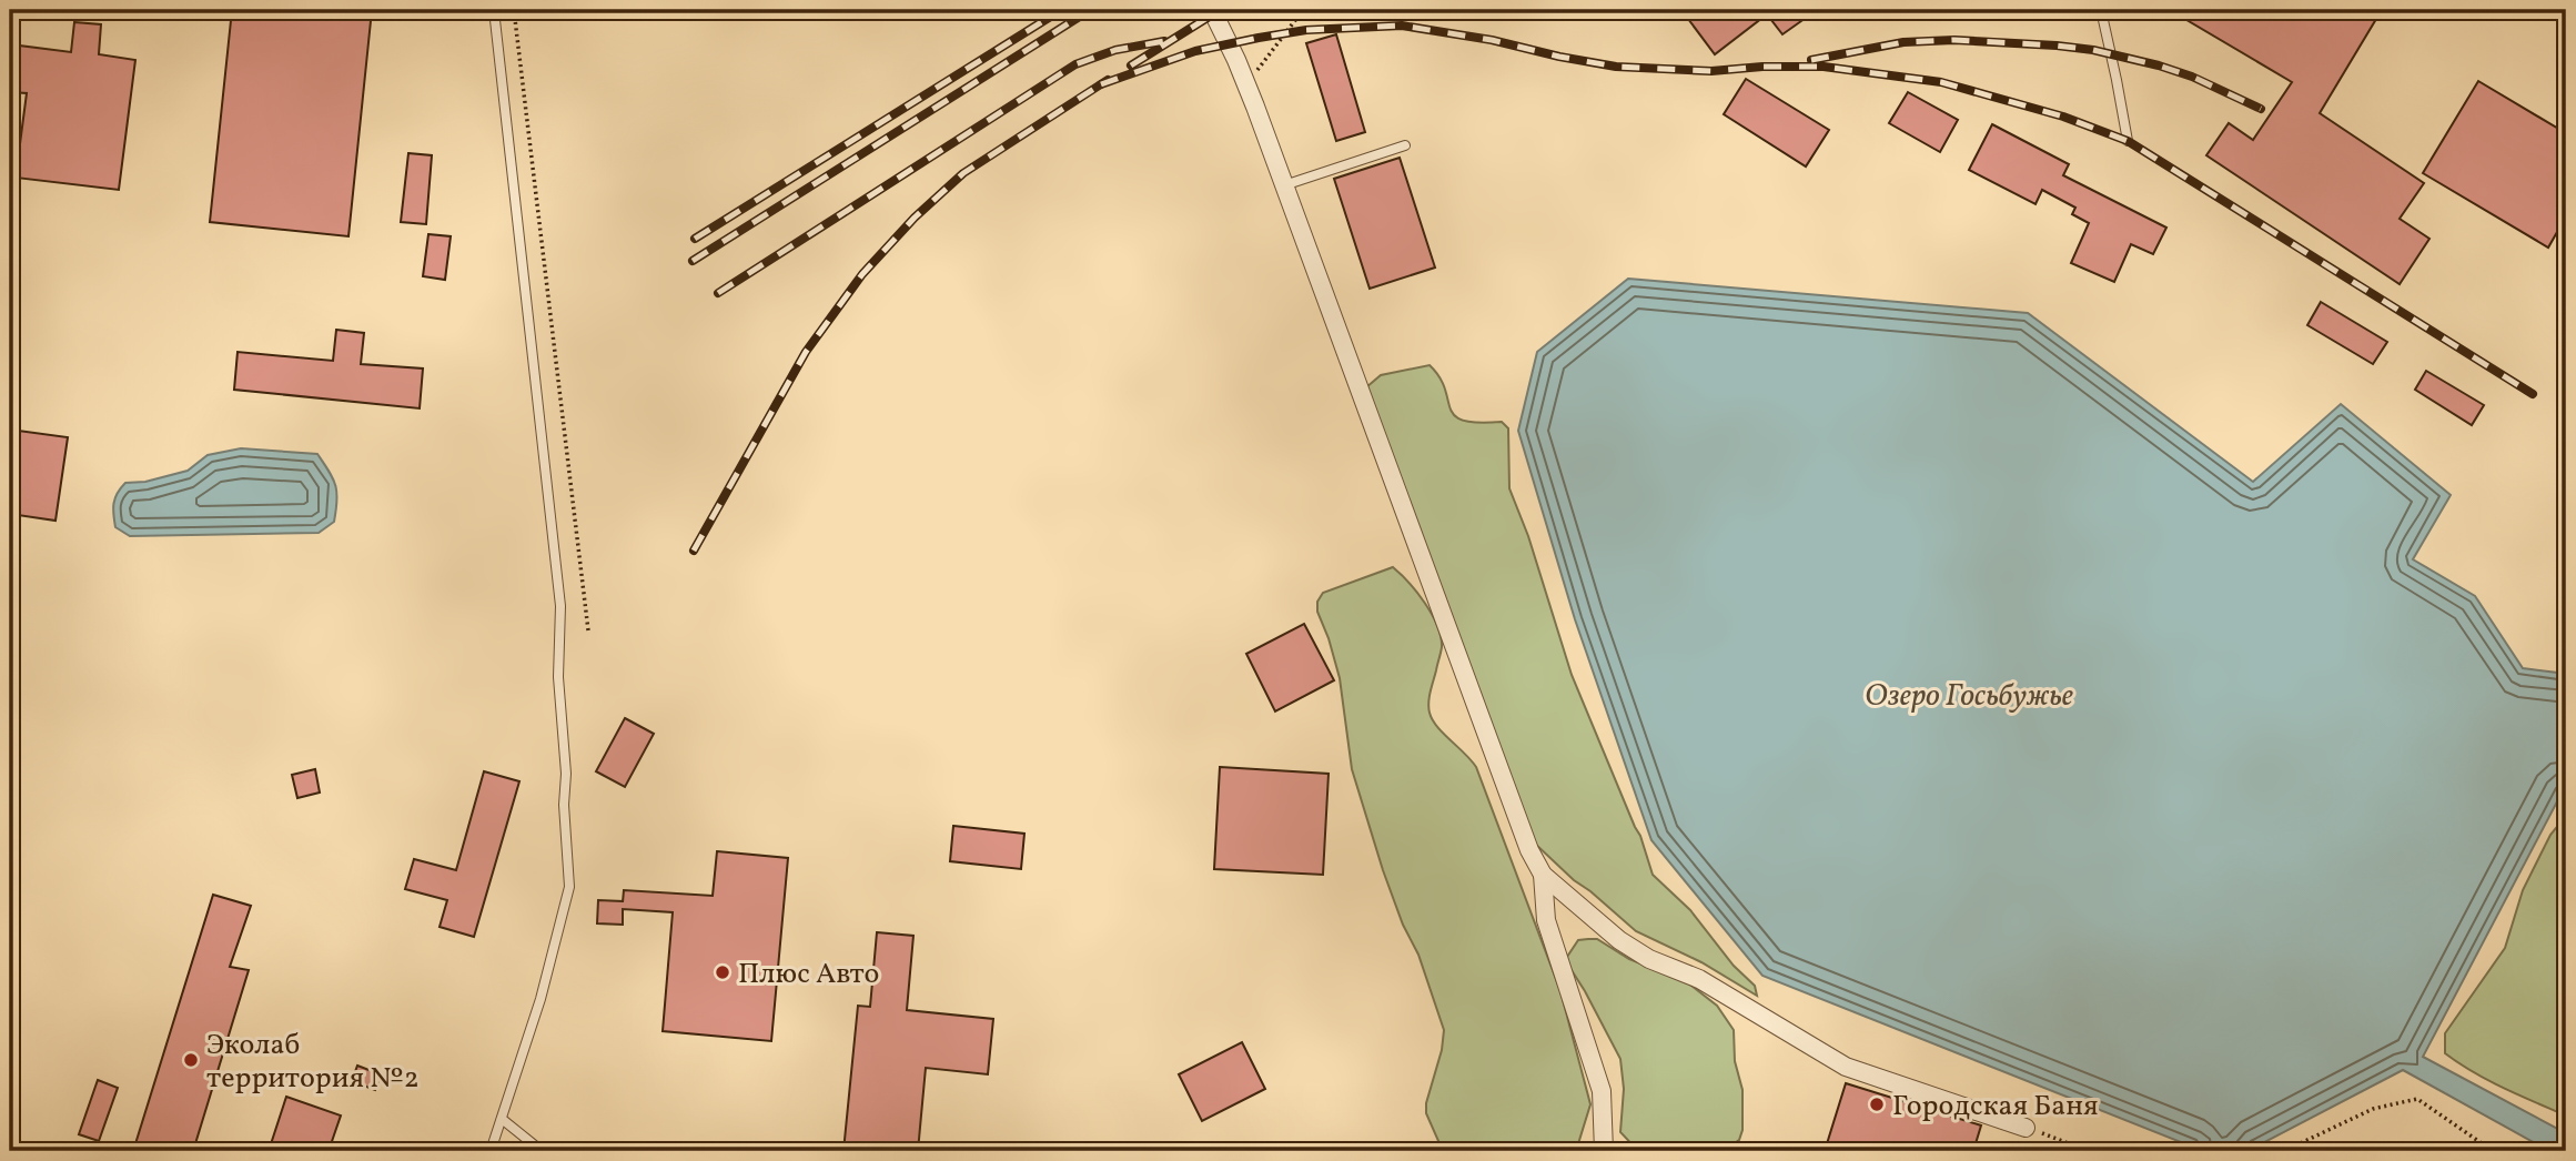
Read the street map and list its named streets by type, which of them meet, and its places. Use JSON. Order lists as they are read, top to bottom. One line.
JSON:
{"water":["Озеро Госьбужье"],"places":["Плюс Авто","Эколаб территория №2","Городская Баня"]}
